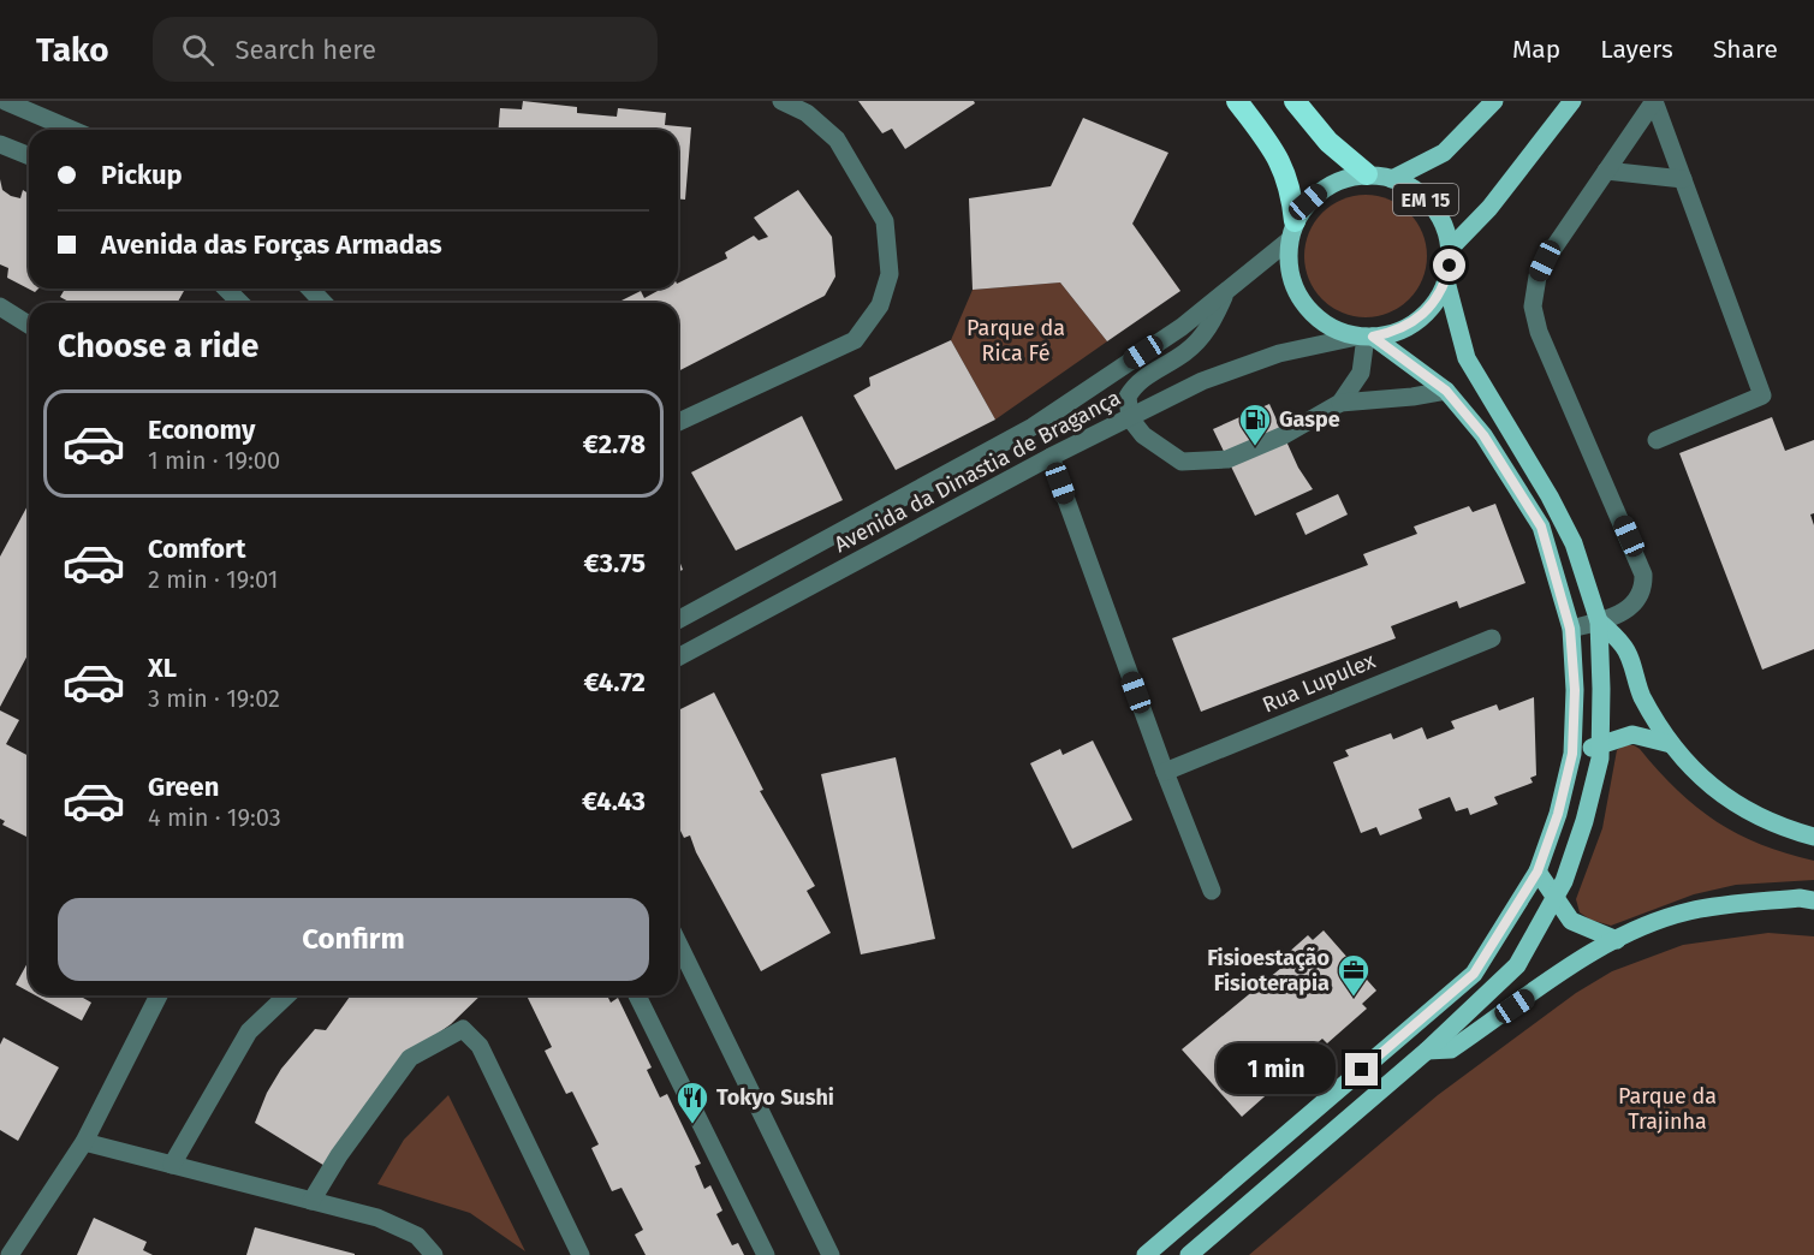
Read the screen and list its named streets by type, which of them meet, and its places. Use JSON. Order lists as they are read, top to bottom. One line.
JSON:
{"streets":{"main road":["EM 15"],"street":["Avenida da Dinastia de Bragança","Rua Lupulex"]},"crossings":[["EM 15","Avenida da Dinastia de Bragança"]],"parks":["Parque da Rica Fé","Parque da Trajinha"],"places":{"fuel station":["Gaspe"],"office":["Fisioestação Fisioterapia"],"restaurant":["Tokyo Sushi"]},"page":{"header":"Tako","search":"Search here","nav":["Map","Layers","Share"],"banner":["Pickup","Avenida das Forças Armadas"],"heading":"Choose a ride","list":[{"name":"Economy","note":"1 min · 19:00","value":"€2.78"},{"name":"Comfort","note":"2 min · 19:01","value":"€3.75"},{"name":"XL","note":"3 min · 19:02","value":"€4.72"},{"name":"Green","note":"4 min · 19:03","value":"€4.43"}],"buttons":"Confirm","bubble":"1 min"}}
